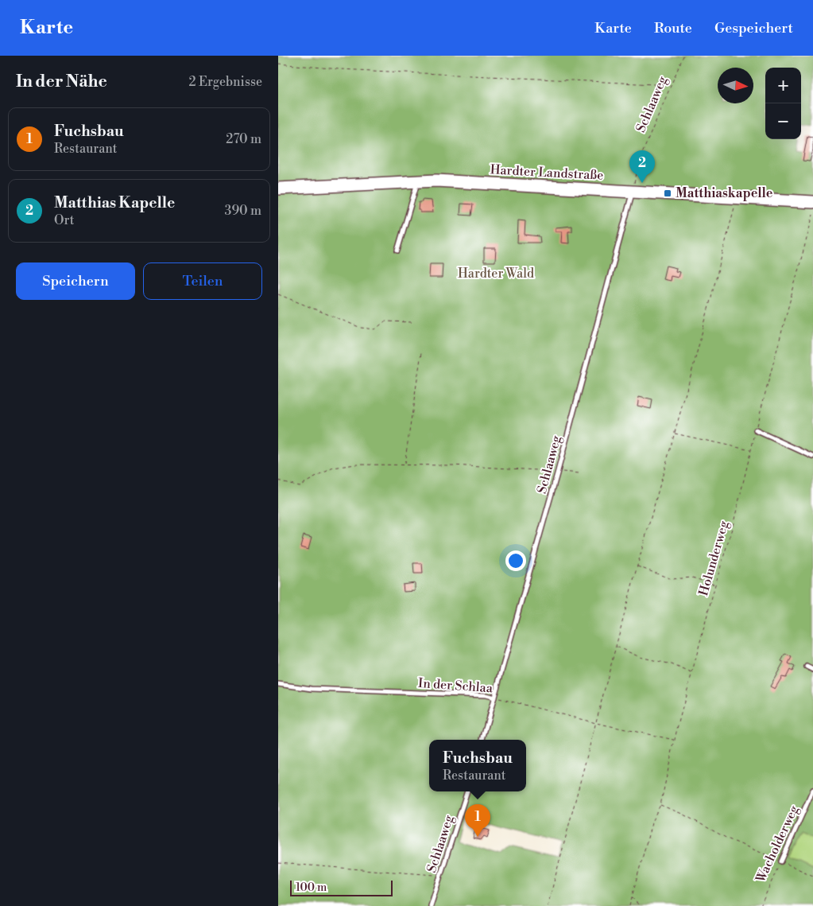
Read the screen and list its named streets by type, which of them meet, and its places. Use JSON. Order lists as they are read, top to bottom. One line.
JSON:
{"streets":{"main road":["Hardter Landstraße"],"lane":["Schlaaweg","In der Schlaa","Wacholderweg"],"path":["Holunderweg"]},"crossings":[["Schlaaweg","Hardter Landstraße"],["Schlaaweg","In der Schlaa"],["Holunderweg","In der Schlaa"]],"parks":["Hardter Wald"],"places":{"transit":["Matthiaskapelle"]},"scale_bar":"100 m","north":"right","page":{"header":"Karte","nav":["Karte","Route","Gespeichert"],"heading":["In der Nähe","2 Ergebnisse"],"map_buttons":["+","−"],"list":[{"mark":"1","name":"Fuchsbau","note":"Restaurant","value":"270 m"},{"mark":"2","name":"Matthias Kapelle","note":"Ort","value":"390 m"}],"pins":["2","1"],"buttons":["Speichern","Teilen"],"popup":["Fuchsbau","Restaurant"],"scale":"100 m"}}
